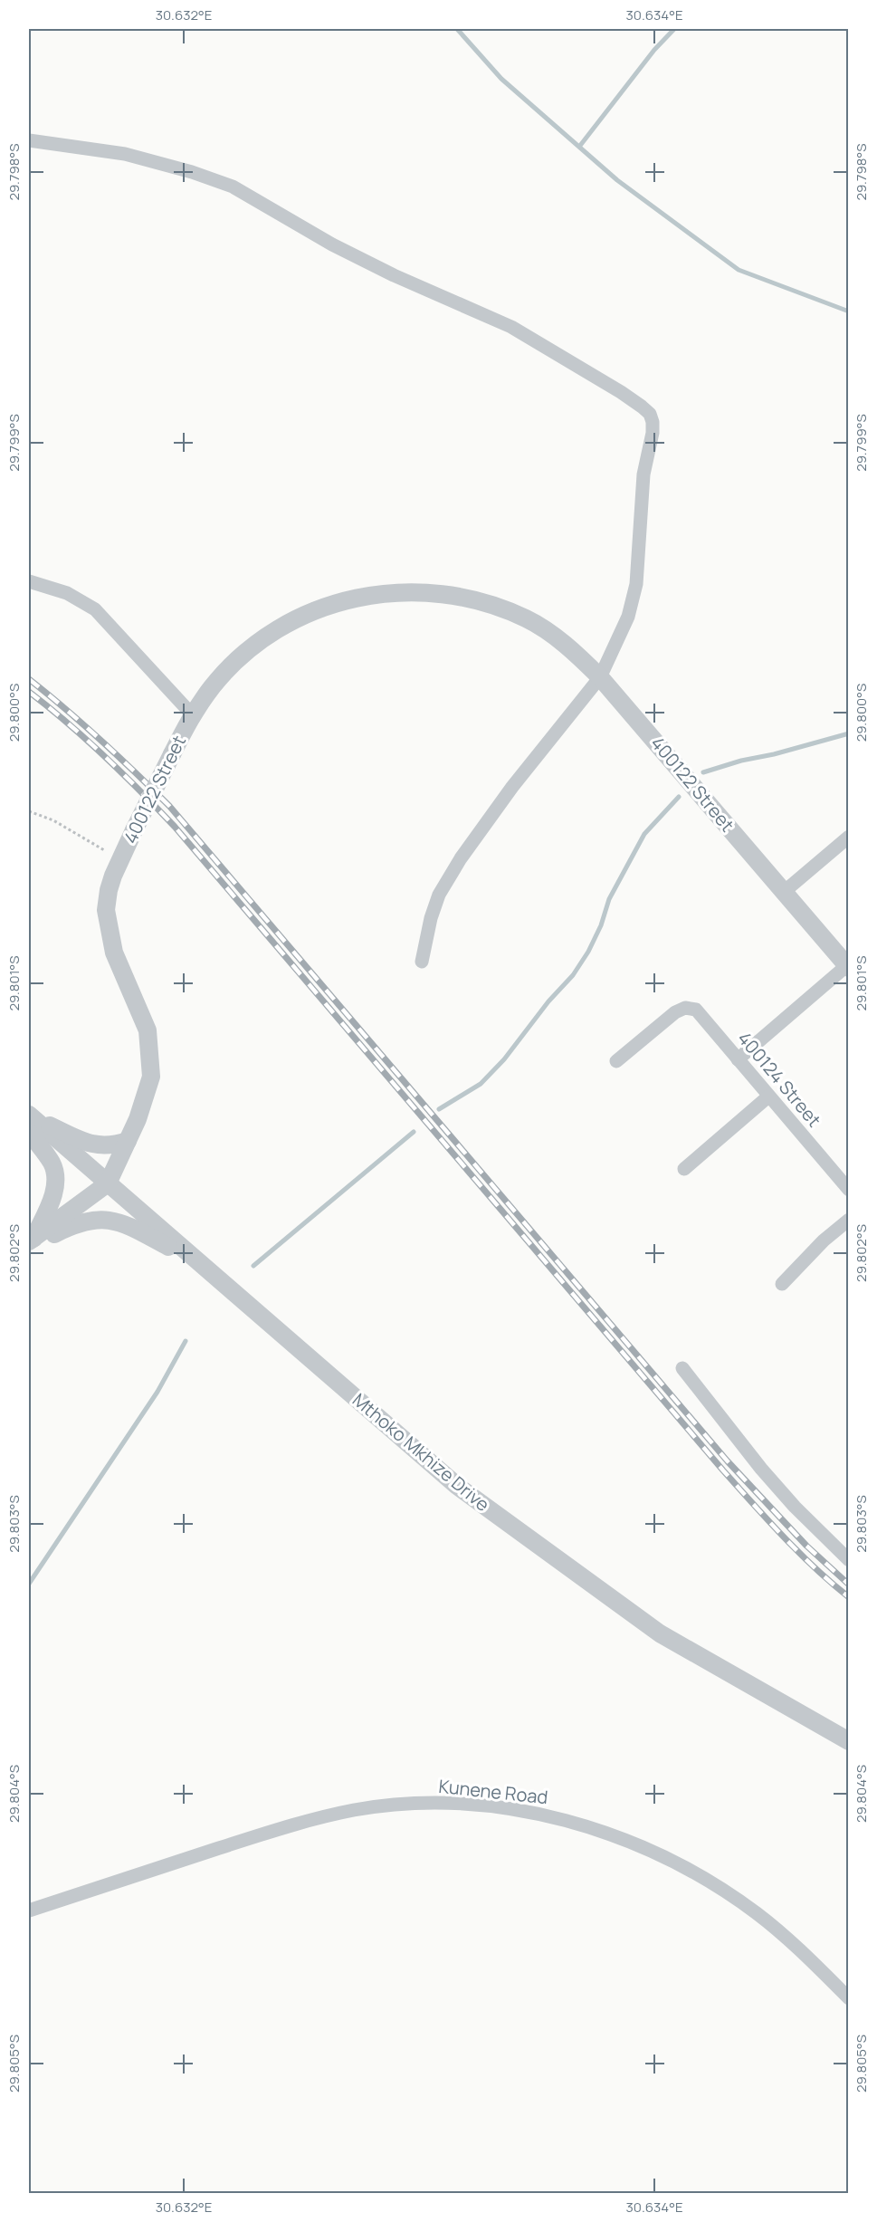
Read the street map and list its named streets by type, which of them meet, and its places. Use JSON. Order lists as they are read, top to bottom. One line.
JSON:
{"streets":{"street":["400122 Street","400124 Street","Mthoko Mkhize Drive","Kunene Road"]},"crossings":[["400122 Street","Mthoko Mkhize Drive"]],"coordinates":["30.632°E","30.634°E","29.798°S","29.799°S","29.800°S","29.801°S","29.802°S","29.803°S","29.804°S","29.805°S"]}
